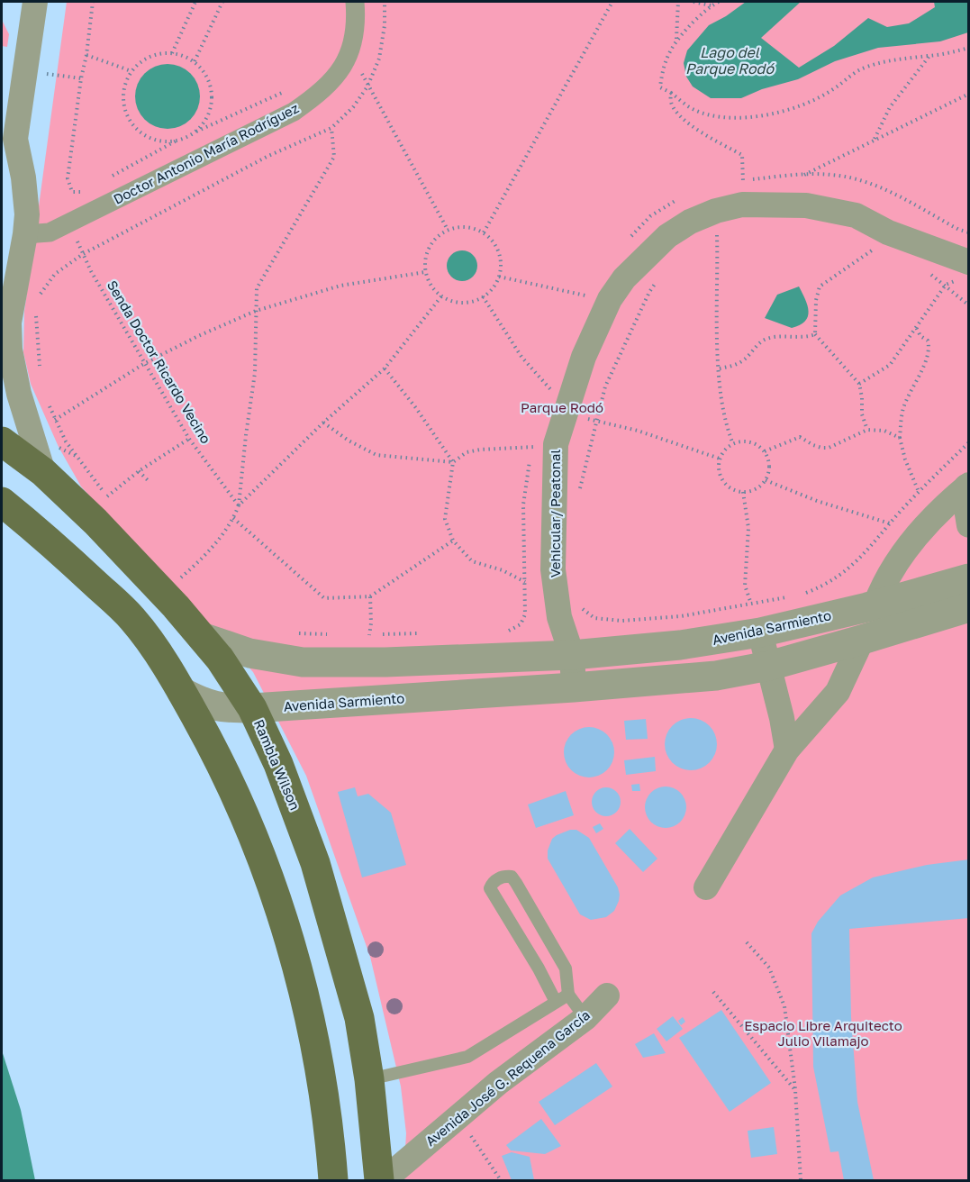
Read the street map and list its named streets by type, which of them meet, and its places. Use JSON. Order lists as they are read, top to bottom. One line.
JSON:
{"streets":{"main road":["Rambla Wilson"],"street":["Doctor Antonio María Rodríguez","Vehicular/ Peatonal","Avenida Sarmiento","Avenida José G. Requena García"],"path":["Senda Doctor Ricardo Vecino"]},"crossings":[["Vehicular/ Peatonal","Avenida Sarmiento"],["Avenida Sarmiento","Rambla Wilson"]],"water":["Lago del Parque Rodó"],"parks":["Parque Rodó","Espacio Libre Arquitecto Julio Vilamajo"]}
